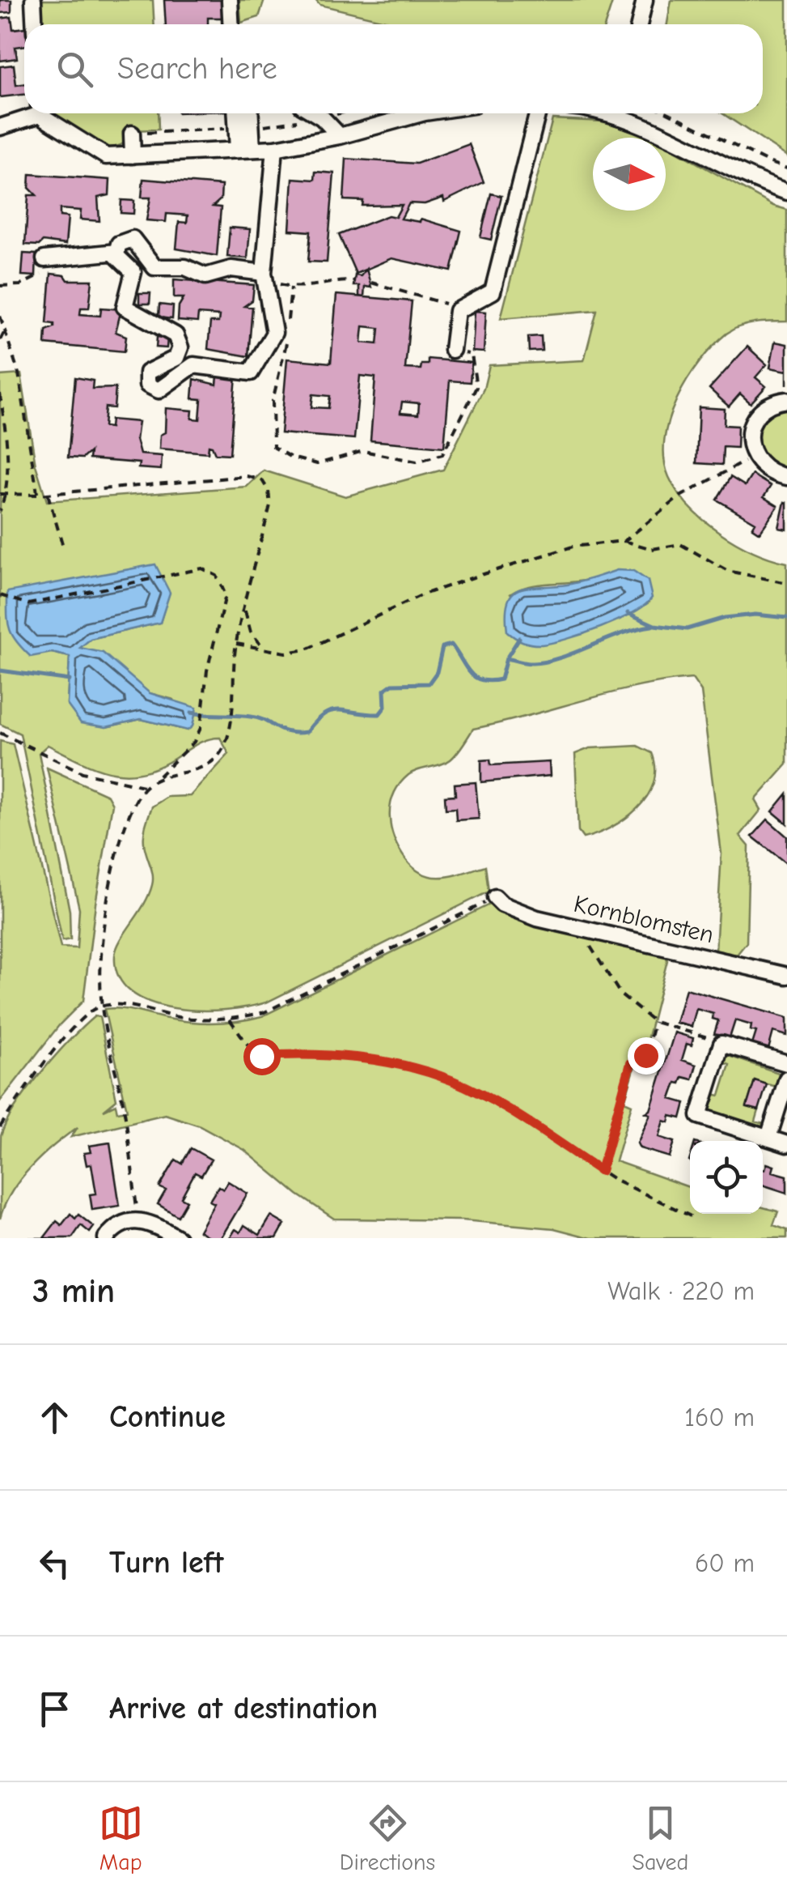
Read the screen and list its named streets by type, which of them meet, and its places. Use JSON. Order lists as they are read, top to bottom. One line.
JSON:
{"streets":{"street":["Kornblomsten"]},"north":"right","page":{"search":"Search here","heading":["3 min","Walk · 220 m"],"list":[["Continue","160 m"],["Turn left","60 m"],"Arrive at destination"],"nav":["Map","Directions","Saved"]}}
